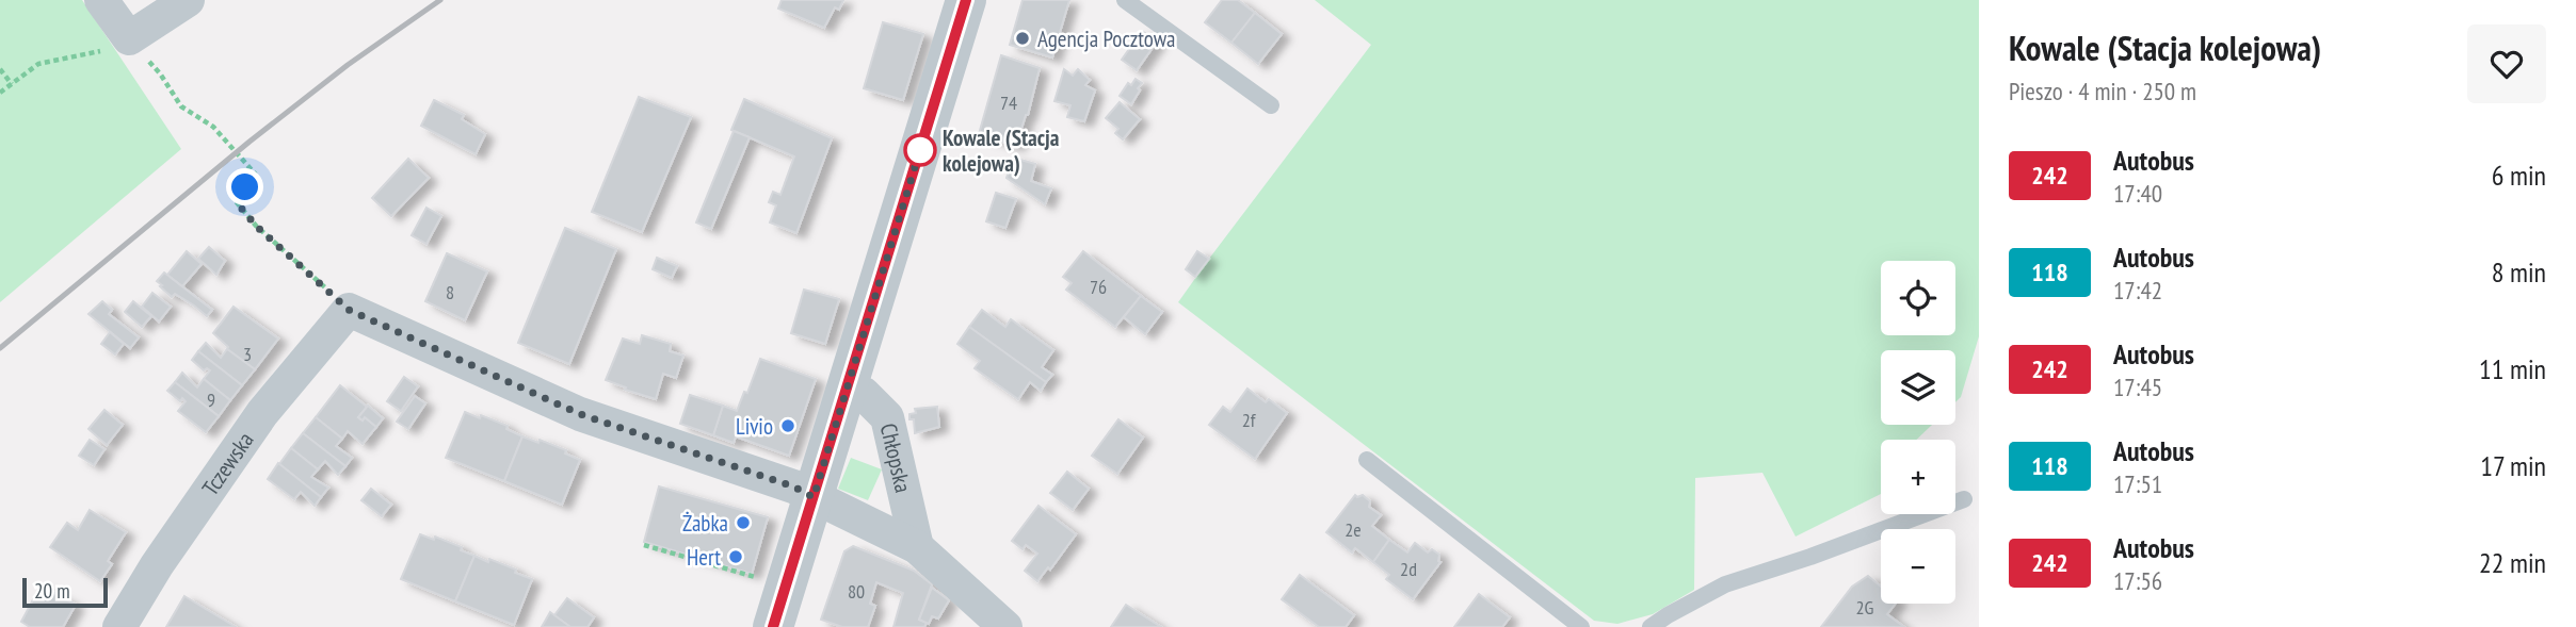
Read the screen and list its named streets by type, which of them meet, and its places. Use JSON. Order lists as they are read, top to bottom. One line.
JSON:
{"streets":{"street":["Chłopska","Tczewska"]},"places":["Agencja Pocztowa","Kowale (Stacja kolejowa)","Livio","Żabka","Hert"],"lines":["bus line 242"],"house_numbers":["74","76","8","3","9","2f","2e","2d","80","2G"],"scale_bar":"20 m","page":{"heading":["Kowale (Stacja kolejowa)","Pieszo · 4 min · 250 m"],"list":[{"mark":"242","name":"Autobus","note":"17:40","value":"6 min"},{"mark":"118","name":"Autobus","note":"17:42","value":"8 min"},{"mark":"242","name":"Autobus","note":"17:45","value":"11 min"},{"mark":"118","name":"Autobus","note":"17:51","value":"17 min"},{"mark":"242","name":"Autobus","note":"17:56","value":"22 min"}],"map_buttons":["+","−"],"scale":"20 m"}}
